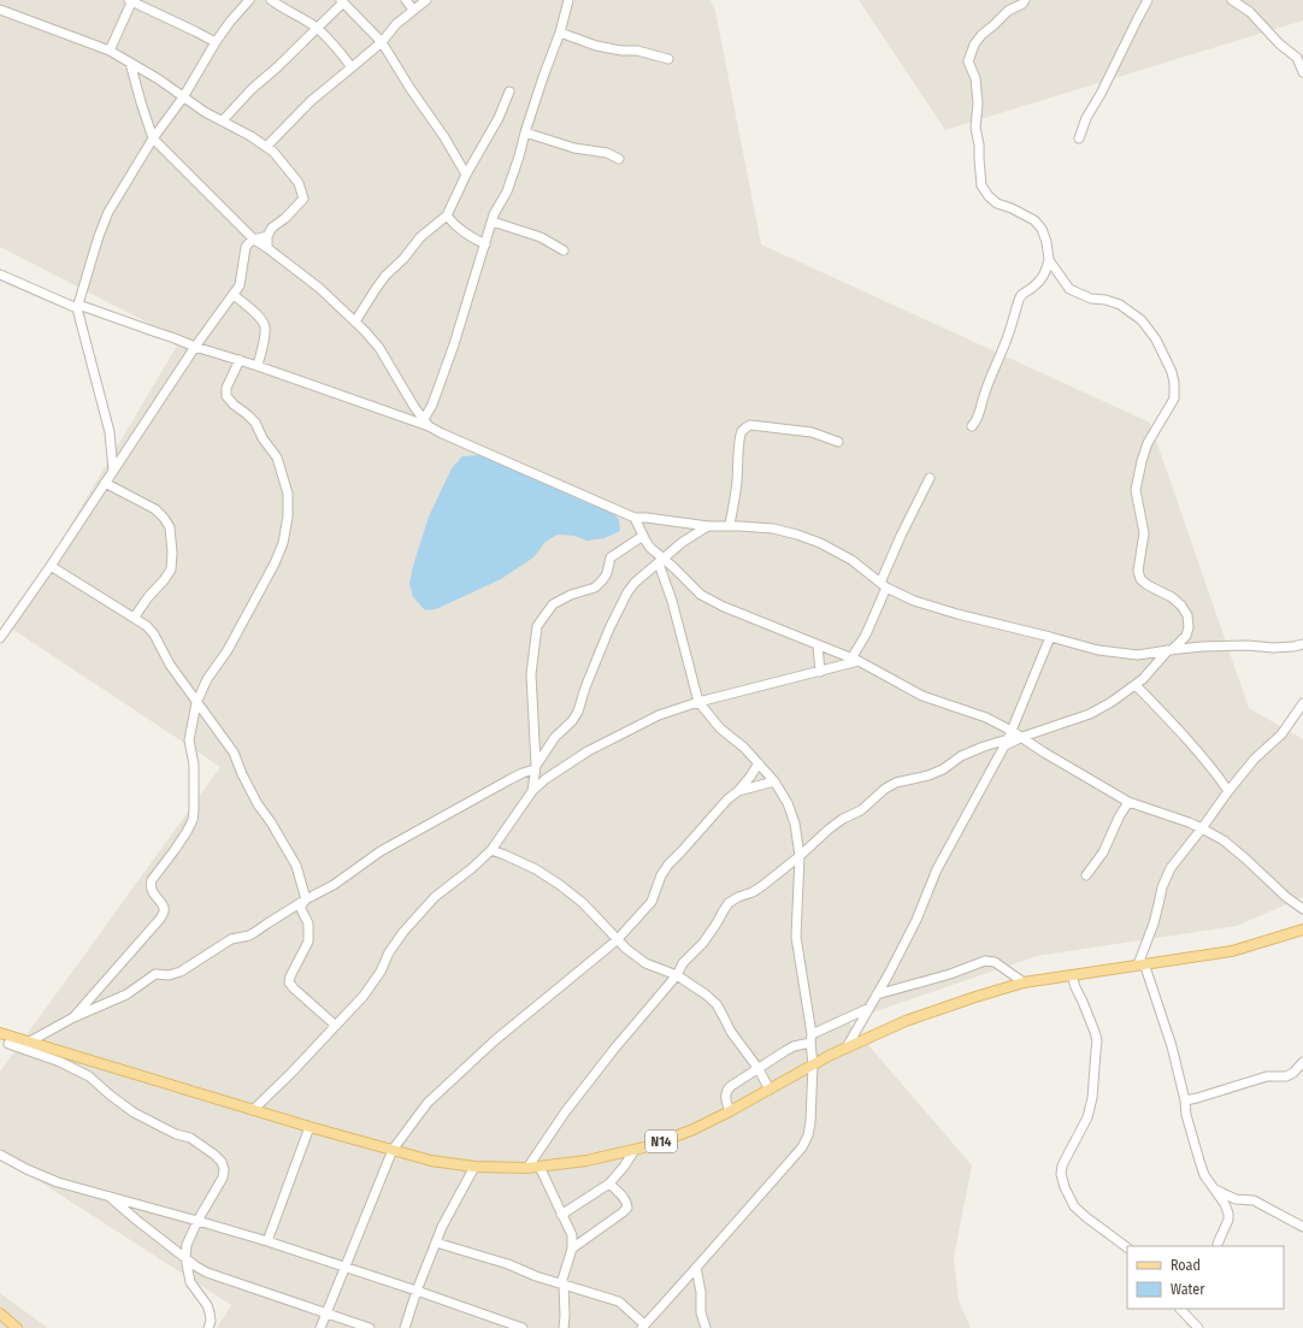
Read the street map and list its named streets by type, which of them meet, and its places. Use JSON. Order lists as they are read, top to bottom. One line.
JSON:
{"streets":{"main road":["N14"]},"legend":["Road","Water"]}
